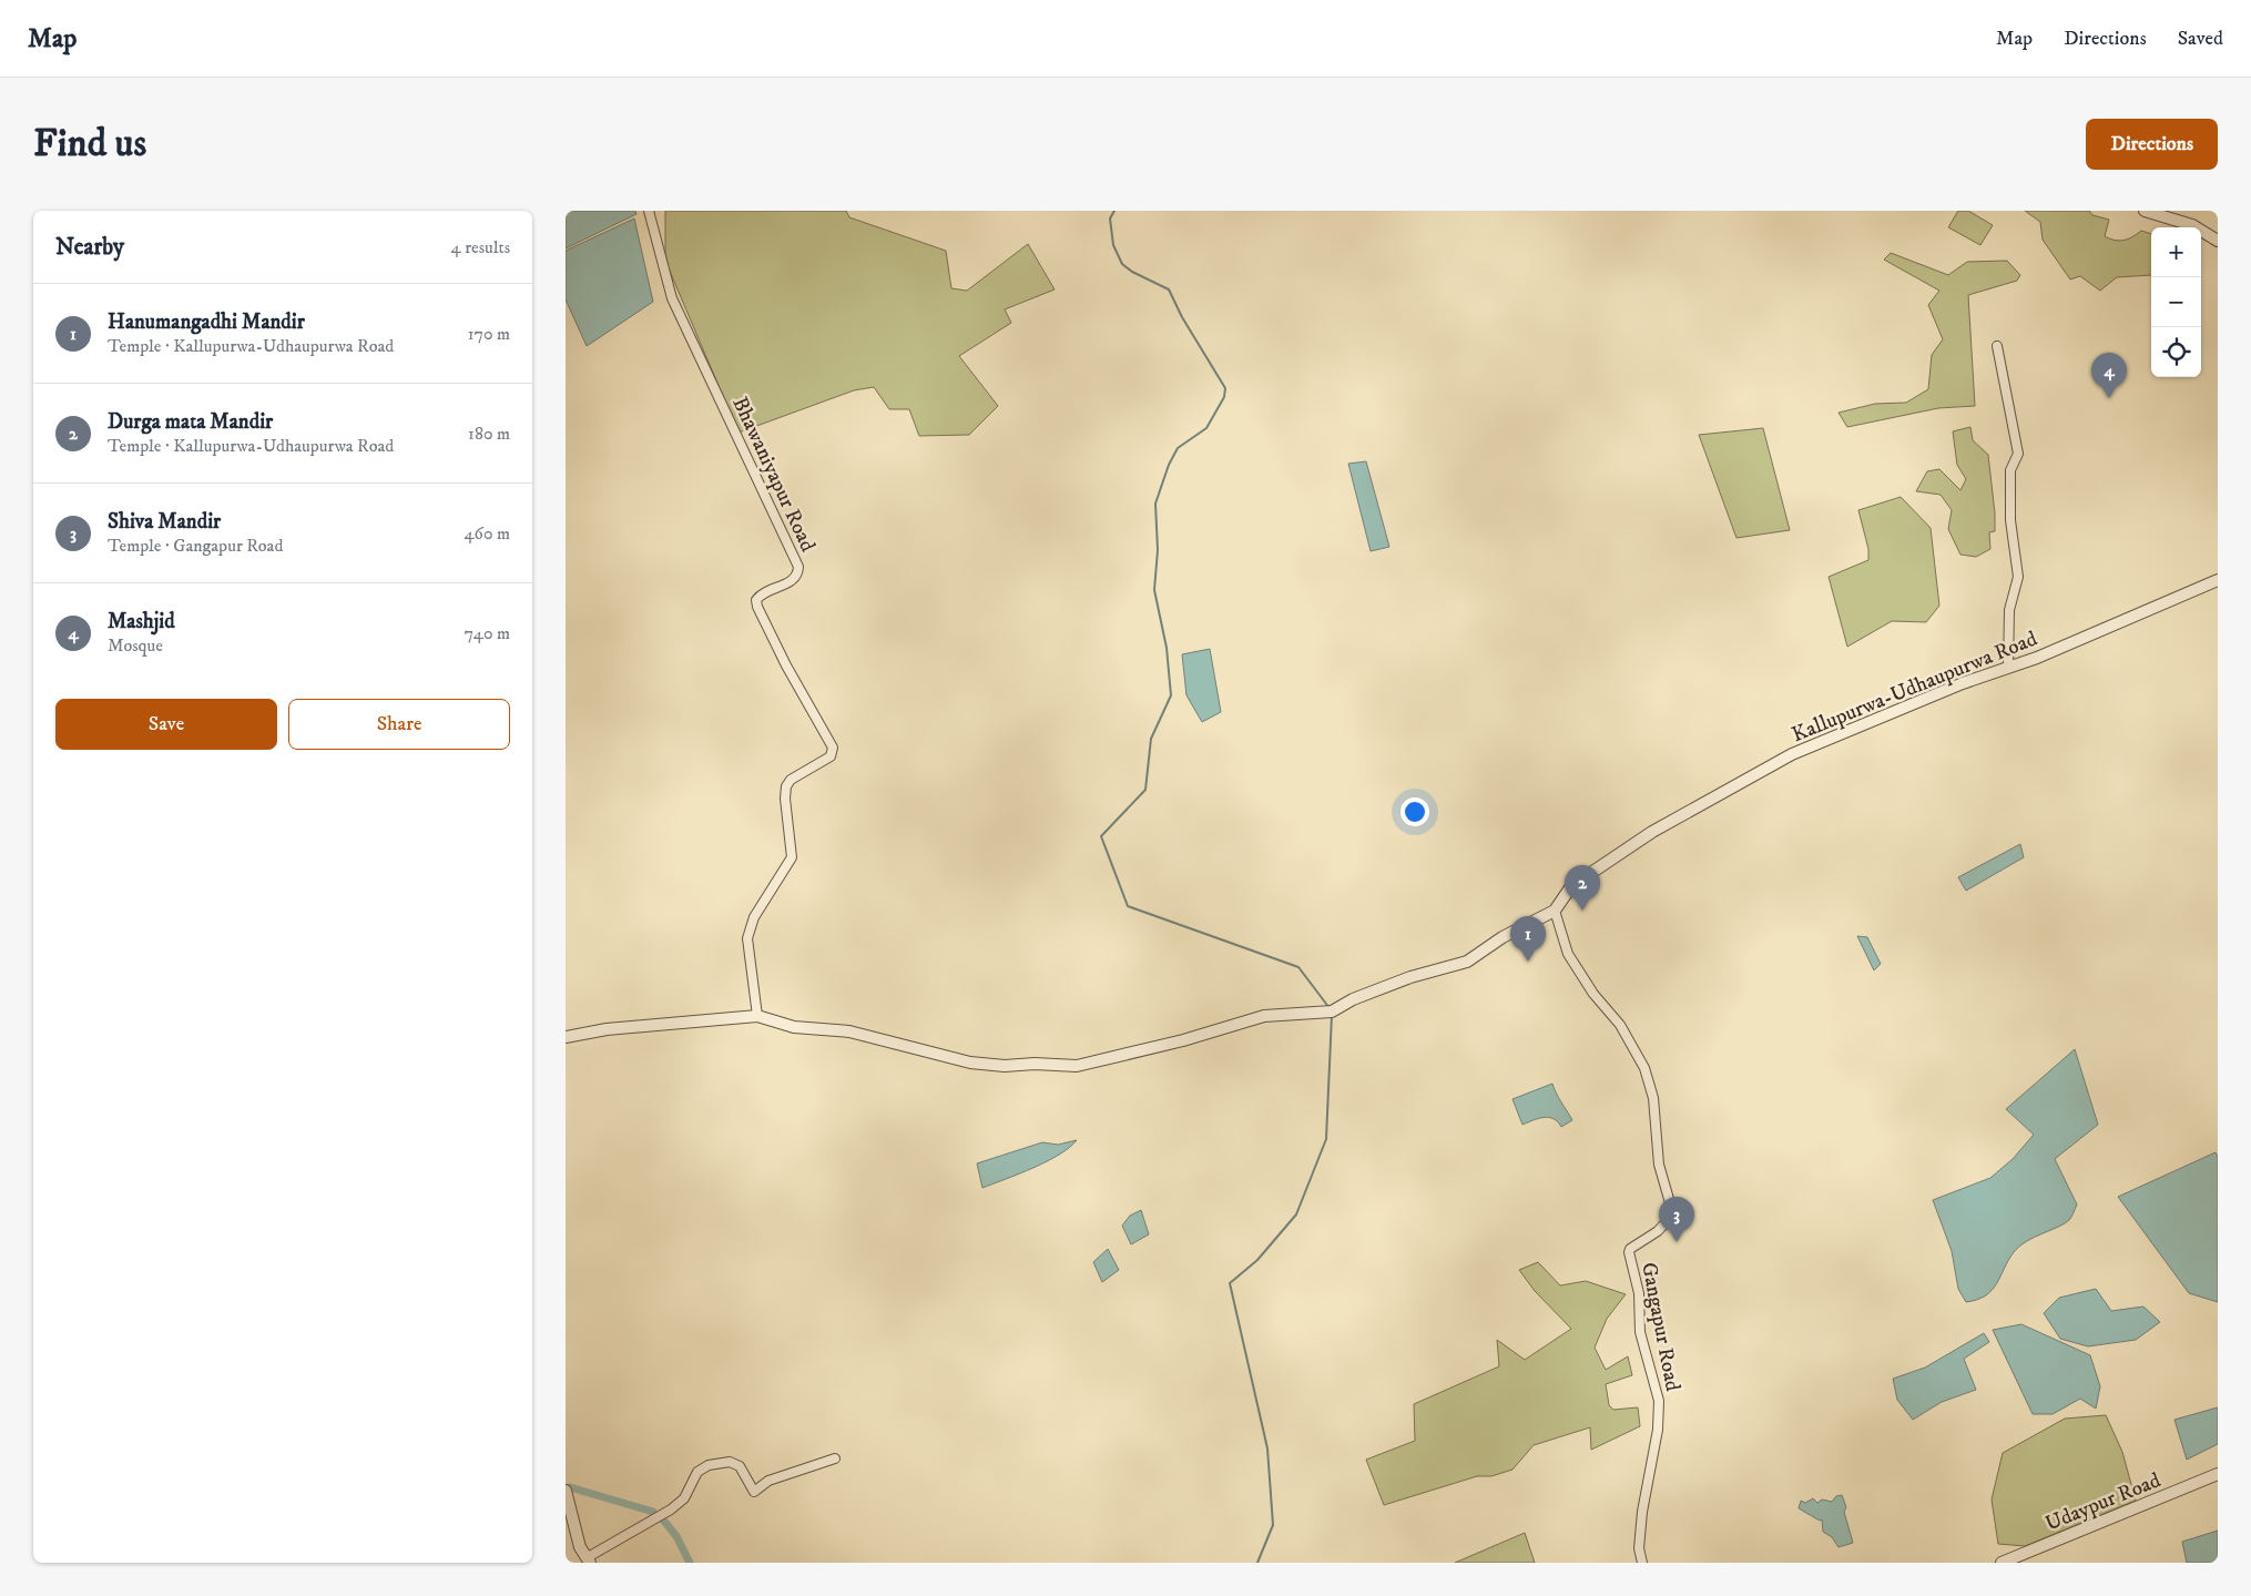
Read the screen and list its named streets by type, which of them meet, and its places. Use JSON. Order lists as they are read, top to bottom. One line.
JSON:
{"streets":{"street":["Bhawaniyapur Road","Kallupurwa-Udhaupurwa Road","Gangapur Road","Udaypur Road"]},"crossings":[["Bhawaniyapur Road","Kallupurwa-Udhaupurwa Road"],["Kallupurwa-Udhaupurwa Road","Gangapur Road"]],"page":{"header":"Map","nav":["Map","Directions","Saved"],"buttons":["Directions",["Save","Share"]],"title":"Find us","heading":["Nearby","4 results"],"map_buttons":["+","−"],"list":[{"mark":"1","name":"Hanumangadhi Mandir","note":"Temple · Kallupurwa-Udhaupurwa Road","value":"170 m"},{"mark":"2","name":"Durga mata Mandir","note":"Temple · Kallupurwa-Udhaupurwa Road","value":"180 m"},{"mark":"3","name":"Shiva Mandir","note":"Temple · Gangapur Road","value":"460 m"},{"mark":"4","name":"Mashjid","note":"Mosque","value":"740 m"}],"pins":["4","2","1","3"]}}
